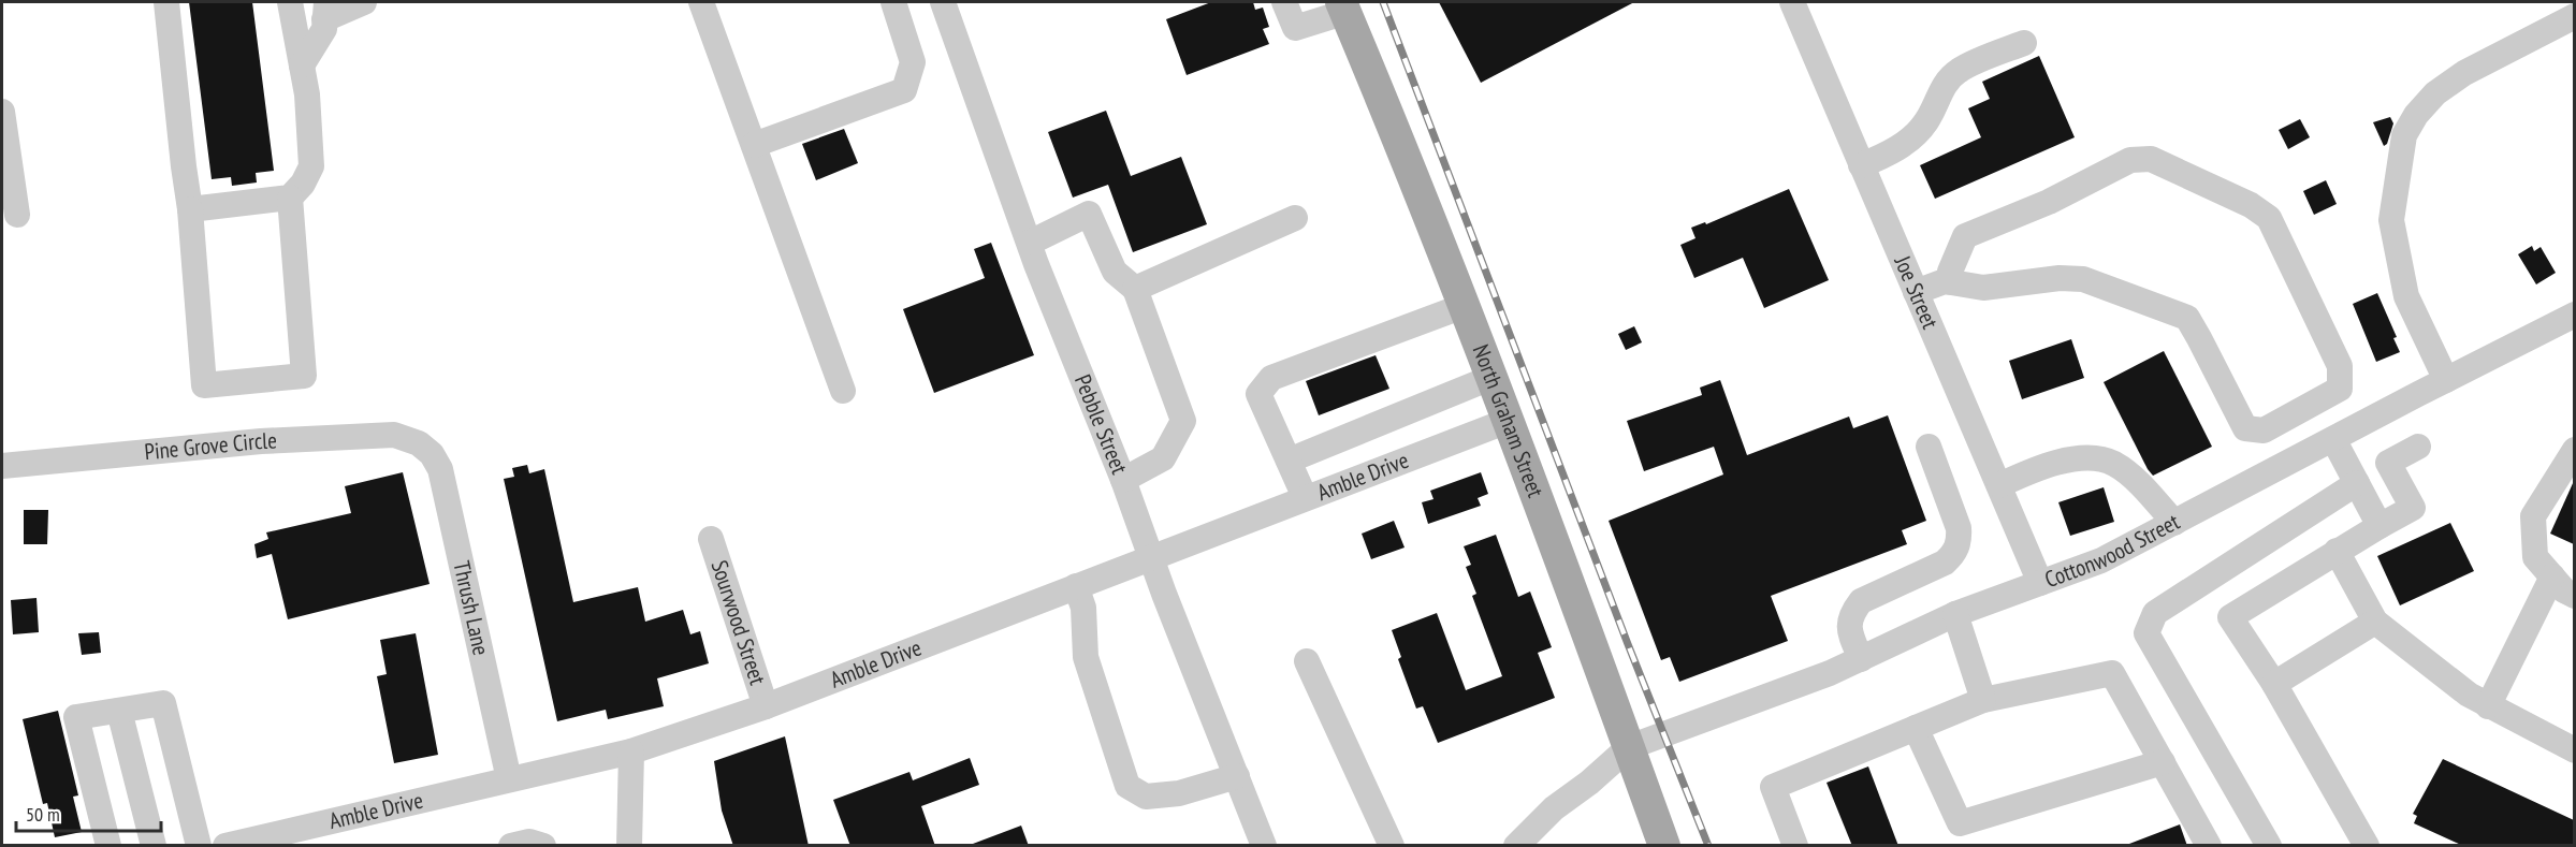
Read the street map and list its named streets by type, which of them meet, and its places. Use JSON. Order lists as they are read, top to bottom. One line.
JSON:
{"streets":{"main road":["North Graham Street"],"street":["Joe Street","Pebble Street","Pine Grove Circle","Amble Drive","Cottonwood Street","Thrush Lane","Sourwood Street"]},"crossings":[["Joe Street","Cottonwood Street"],["North Graham Street","Amble Drive"],["North Graham Street","Cottonwood Street"],["Pebble Street","Amble Drive"],["Pine Grove Circle","Thrush Lane"],["Amble Drive","Thrush Lane"],["Amble Drive","Sourwood Street"]],"scale_bar":"50 m"}
